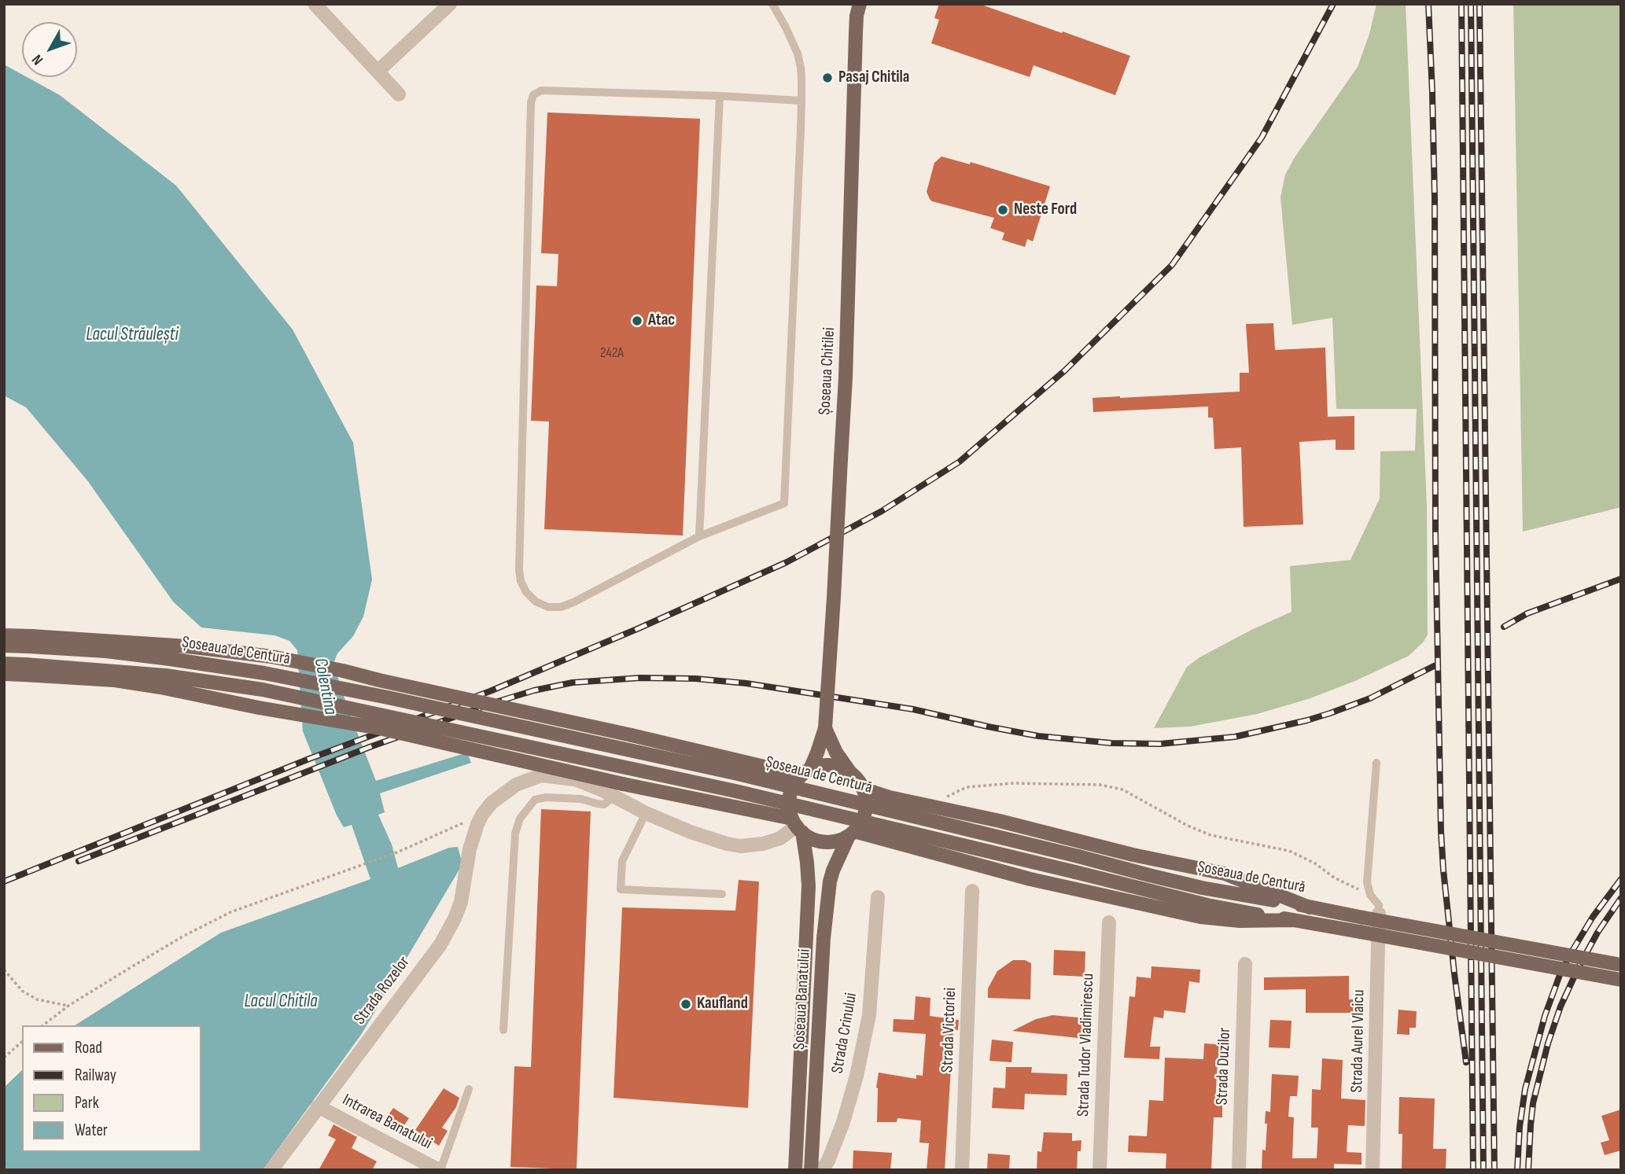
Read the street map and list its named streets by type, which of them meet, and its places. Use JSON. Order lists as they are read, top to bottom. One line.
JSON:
{"streets":{"main road":["Șoseaua Chitilei","Șoseaua de Centură","Șoseaua Banatului"],"street":["Strada Rozelor","Strada Victoriei","Strada Crinului","Strada Aurel Vlaicu","Strada Tudor Vladimirescu","Strada Duzilor","Intrarea Banatului"]},"crossings":[["Șoseaua Chitilei","Șoseaua Banatului"],["Strada Rozelor","Intrarea Banatului"]],"water":["Lacul Străulești","Colentina","Lacul Chitila"],"places":["Pasaj Chitila","Neste Ford","Atac","Kaufland"],"house_numbers":["242A"],"legend":["Road","Railway","Park","Water"],"north":"bottom left"}
